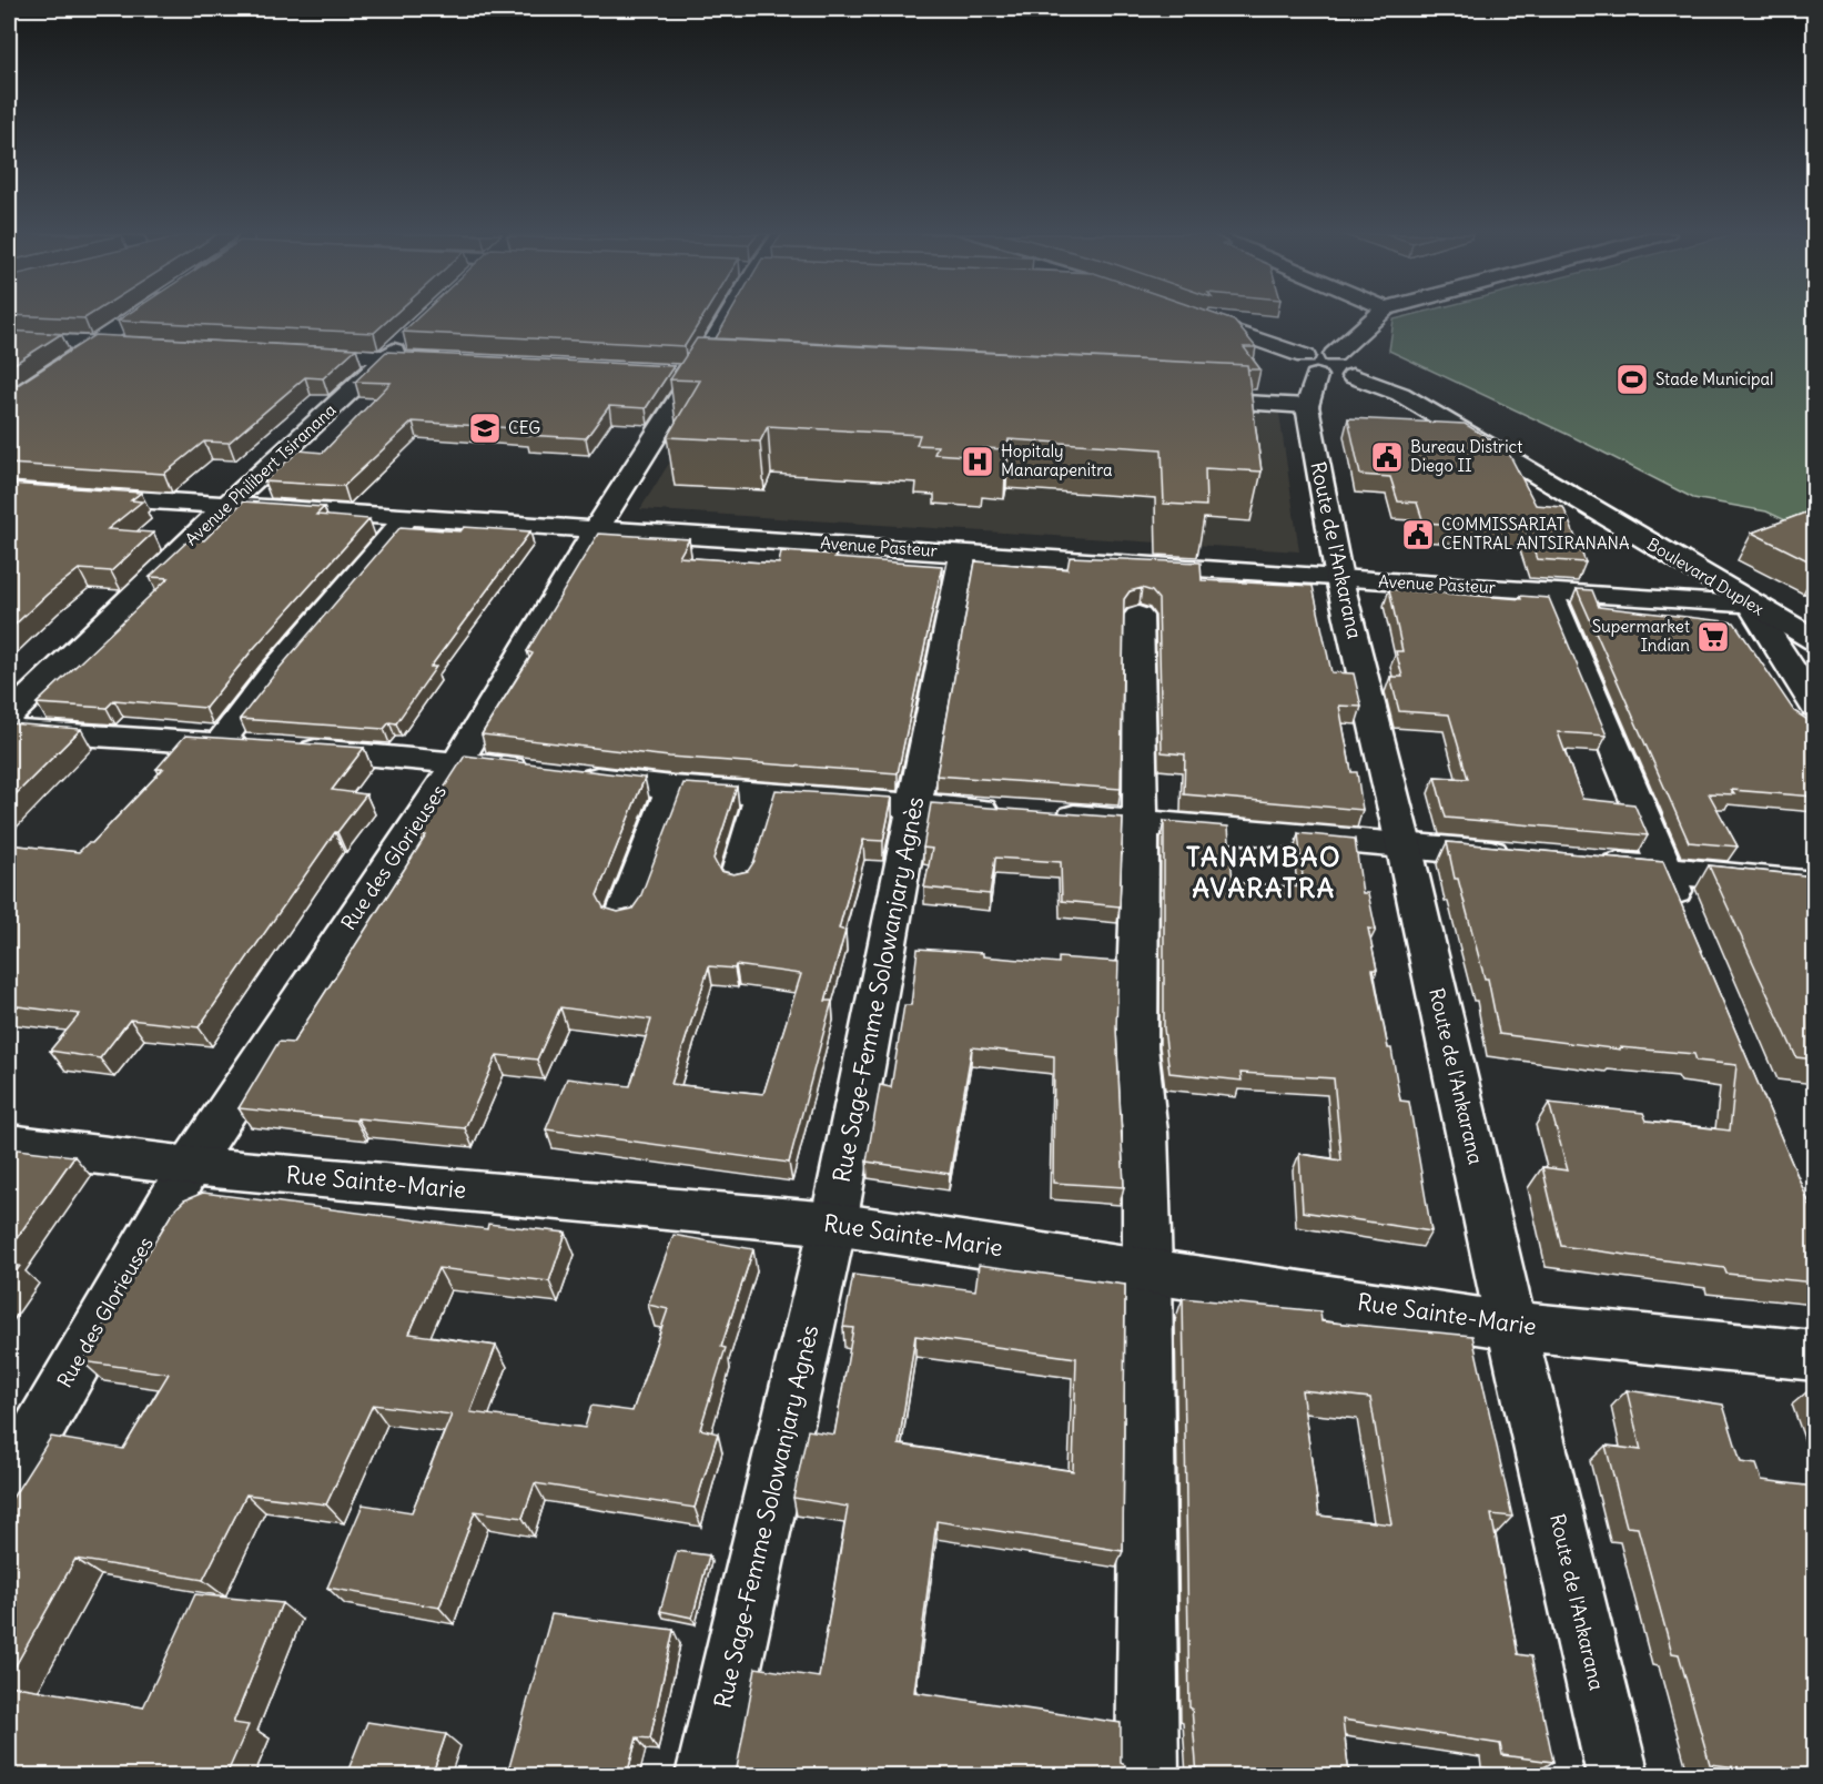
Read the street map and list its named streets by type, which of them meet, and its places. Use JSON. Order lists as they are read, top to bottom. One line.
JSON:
{"streets":{"street":["Avenue Philibert Tsiranana","Avenue Pasteur","Route de l'Ankarana","Boulevard Duplex","Rue des Glorieuses","Rue Sage-Femme Solowanjary Agnès","Rue Sainte-Marie"]},"crossings":[["Avenue Philibert Tsiranana","Avenue Pasteur"],["Avenue Pasteur","Route de l'Ankarana"],["Avenue Pasteur","Boulevard Duplex"],["Avenue Pasteur","Rue des Glorieuses"],["Avenue Pasteur","Rue Sage-Femme Solowanjary Agnès"],["Route de l'Ankarana","Rue Sainte-Marie"],["Rue des Glorieuses","Rue Sainte-Marie"],["Rue Sage-Femme Solowanjary Agnès","Rue Sainte-Marie"]],"districts":["TANAMBAO AVARATRA"],"places":{"sports":["Stade Municipal"],"school or university":["CEG"],"public building":["Bureau District Diego II","COMMISSARIAT CENTRAL ANTSIRANANA"],"hospital":["Hopitaly Manarapenitra"],"supermarket":["Supermarket Indian"]}}
